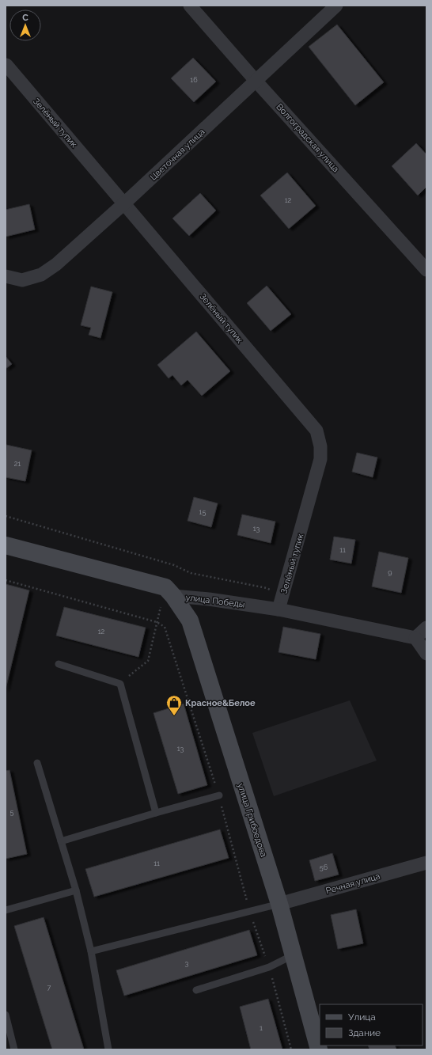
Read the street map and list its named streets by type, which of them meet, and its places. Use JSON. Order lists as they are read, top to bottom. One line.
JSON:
{"streets":{"street":["Зелёный тупик","Волгоградская улица","Цветочная улица","улица Победы","улица Грибоедова","Речная улица"]},"crossings":[["Зелёный тупик","Цветочная улица"],["Зелёный тупик","улица Победы"],["Волгоградская улица","Цветочная улица"],["улица Победы","улица Грибоедова"],["улица Грибоедова","Речная улица"]],"places":{"shop":["Красное&Белое"]},"house_numbers":["16","12","21","15","13","11","9","12","13","5","11","56","3","7","1"],"legend":["Улица","Здание"],"north":"top"}
